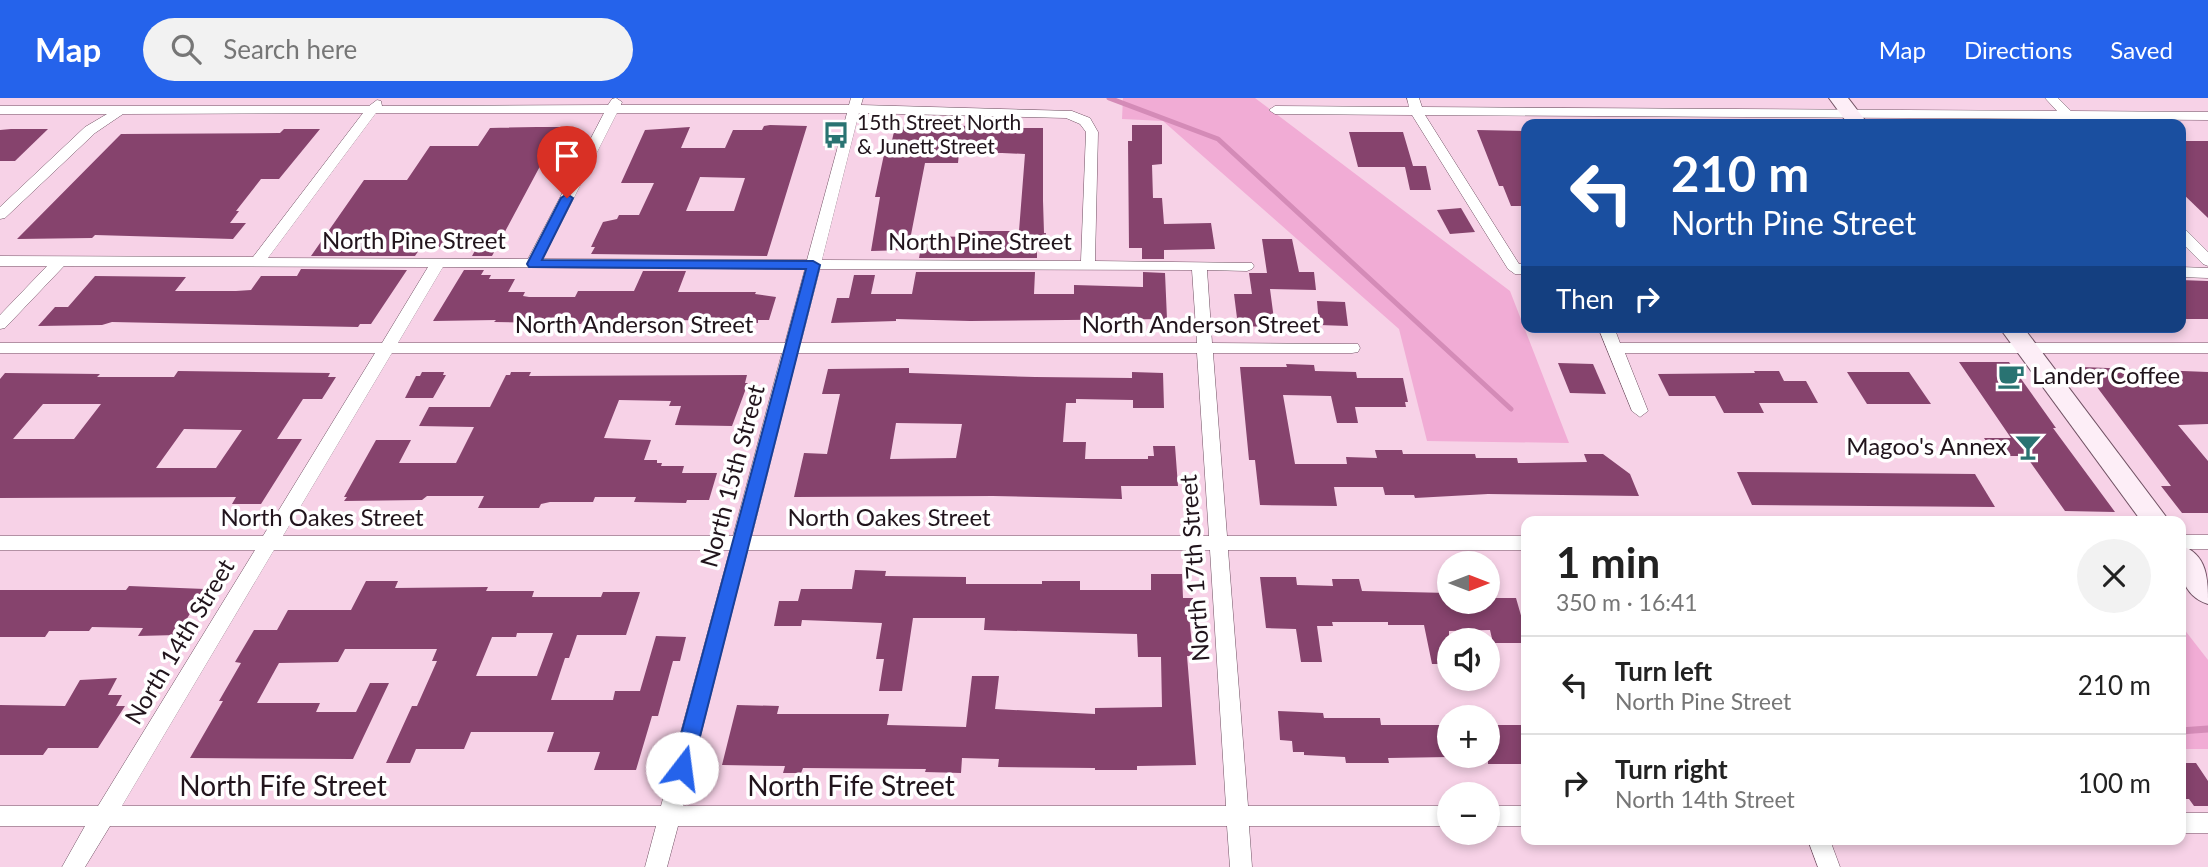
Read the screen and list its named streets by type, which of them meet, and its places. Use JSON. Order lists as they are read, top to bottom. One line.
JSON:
{"streets":{"street":["North Pine Street","North Anderson Street","North 15th Street","North Oakes Street","North 17th Street","North 14th Street","North Fife Street"]},"crossings":[["North Pine Street","North 15th Street"],["North Pine Street","North 17th Street"],["North Pine Street","North 14th Street"],["North Anderson Street","North 15th Street"],["North Anderson Street","North 17th Street"],["North Anderson Street","North 14th Street"],["North 15th Street","North Oakes Street"],["North 15th Street","North Fife Street"],["North Oakes Street","North 17th Street"],["North Oakes Street","North 14th Street"],["North 17th Street","North Fife Street"],["North 14th Street","North Fife Street"]],"places":{"bus stop":["15th Street North & Junett Street"],"cafe":["Lander Coffee"],"bar":["Magoo's Annex"]},"north":"right","page":{"header":"Map","search":"Search here","nav":["Map","Directions","Saved"],"turn":["210 m","North Pine Street"],"then":"Then","heading":["1 min","350 m · 16:41"],"map_buttons":["+","−"],"list":[{"name":"Turn left","note":"North Pine Street","value":"210 m"},{"name":"Turn right","note":"North 14th Street","value":"100 m"}]}}
